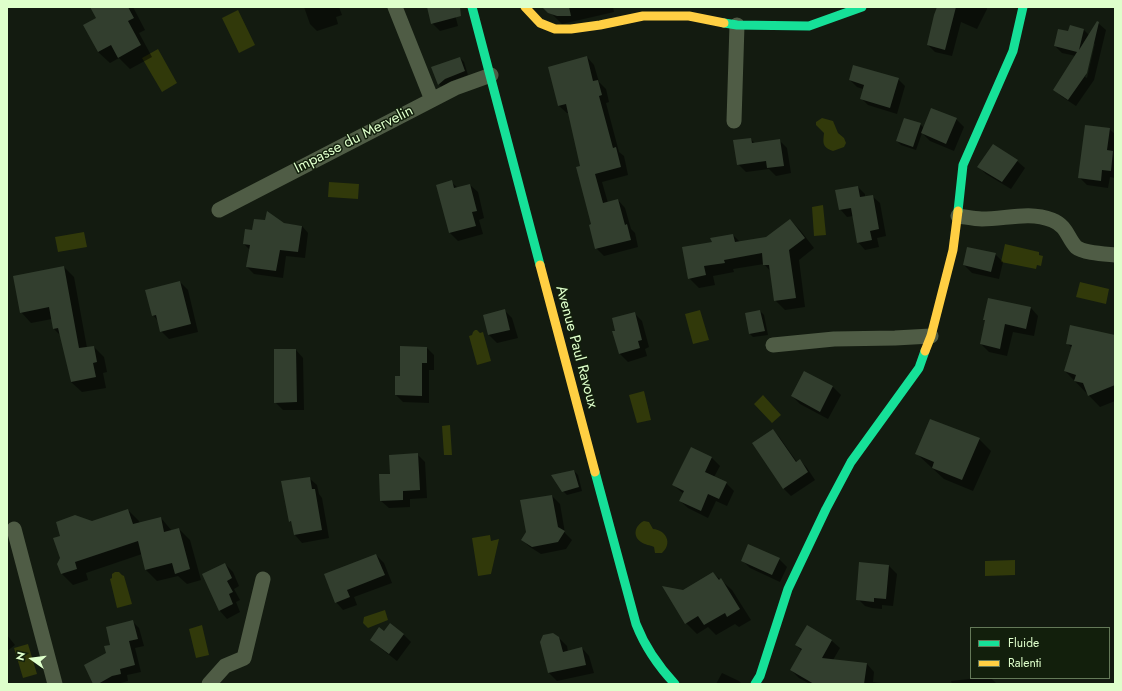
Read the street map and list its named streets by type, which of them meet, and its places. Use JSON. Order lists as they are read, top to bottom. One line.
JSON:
{"streets":{"street":["Impasse du Mervelin","Avenue Paul Ravoux"]},"crossings":[["Impasse du Mervelin","Avenue Paul Ravoux"]],"legend":["Fluide","Ralenti"],"north":"left"}
